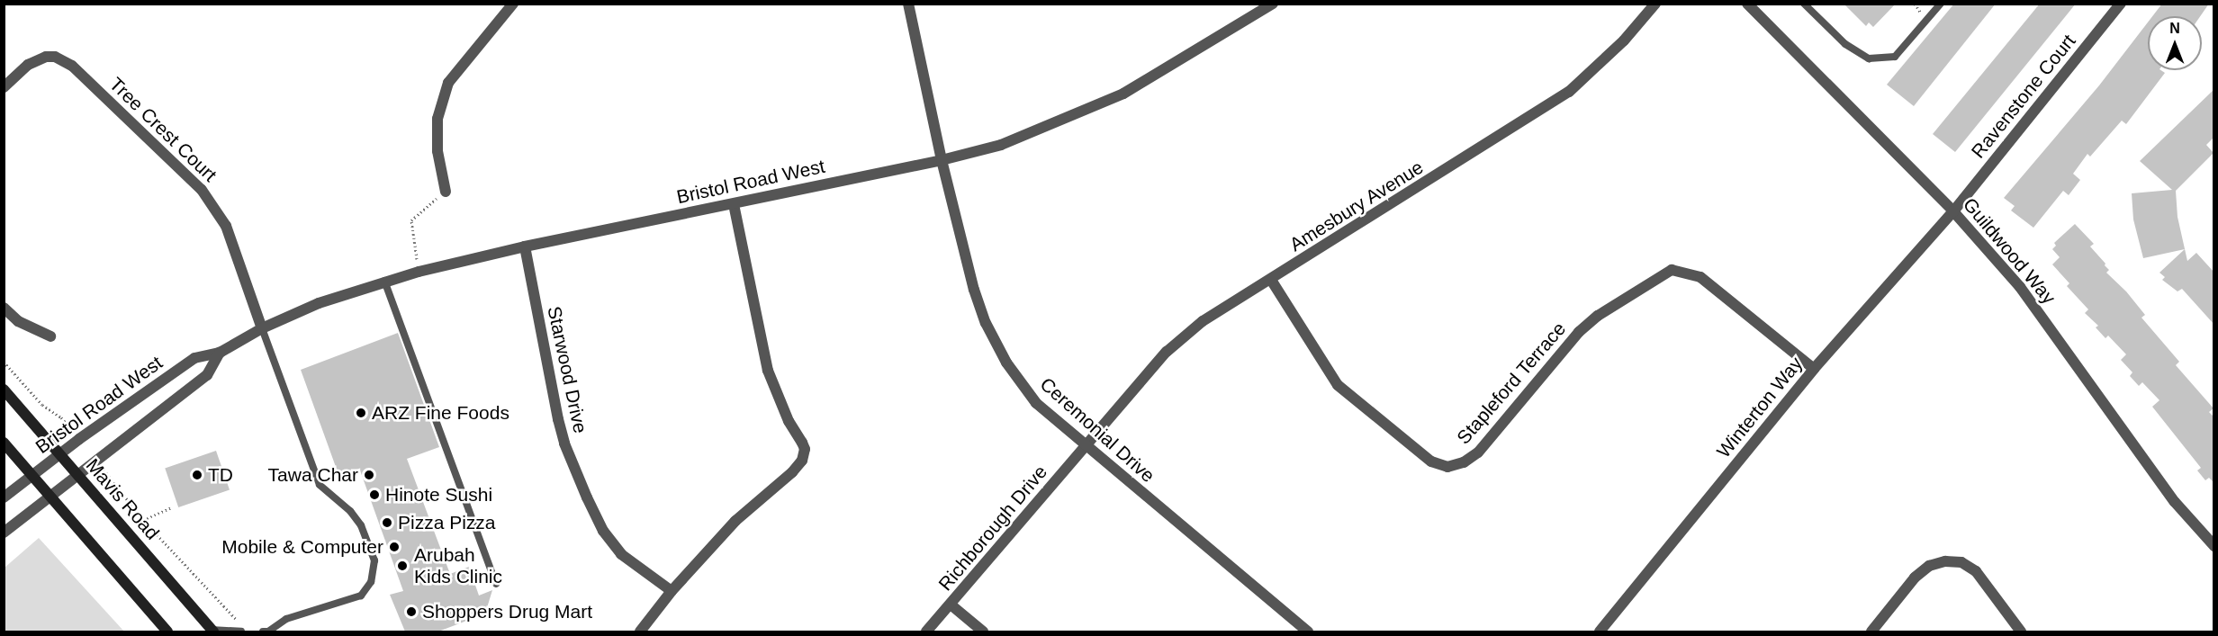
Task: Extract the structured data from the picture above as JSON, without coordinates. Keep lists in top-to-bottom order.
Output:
{
  "streets": {
    "main road": ["Mavis Road"],
    "street": [
      "Ravenstone Court",
      "Tree Crest Court",
      "Bristol Road West",
      "Amesbury Avenue",
      "Guildwood Way",
      "Starwood Drive",
      "Stapleford Terrace",
      "Winterton Way",
      "Ceremonial Drive",
      "Richborough Drive"
    ]
  },
  "crossings": [
    ["Ravenstone Court", "Guildwood Way"],
    ["Ravenstone Court", "Winterton Way"],
    ["Tree Crest Court", "Bristol Road West"],
    ["Bristol Road West", "Starwood Drive"],
    ["Bristol Road West", "Ceremonial Drive"],
    ["Bristol Road West", "Mavis Road"],
    ["Amesbury Avenue", "Stapleford Terrace"],
    ["Amesbury Avenue", "Ceremonial Drive"],
    ["Amesbury Avenue", "Richborough Drive"],
    ["Guildwood Way", "Winterton Way"],
    ["Stapleford Terrace", "Winterton Way"],
    ["Ceremonial Drive", "Richborough Drive"]
  ],
  "places": [
    "ARZ Fine Foods",
    "TD",
    "Tawa Char",
    "Hinote Sushi",
    "Pizza Pizza",
    "Mobile & Computer",
    "Arubah Kids Clinic",
    "Shoppers Drug Mart"
  ],
  "north": "top"
}
